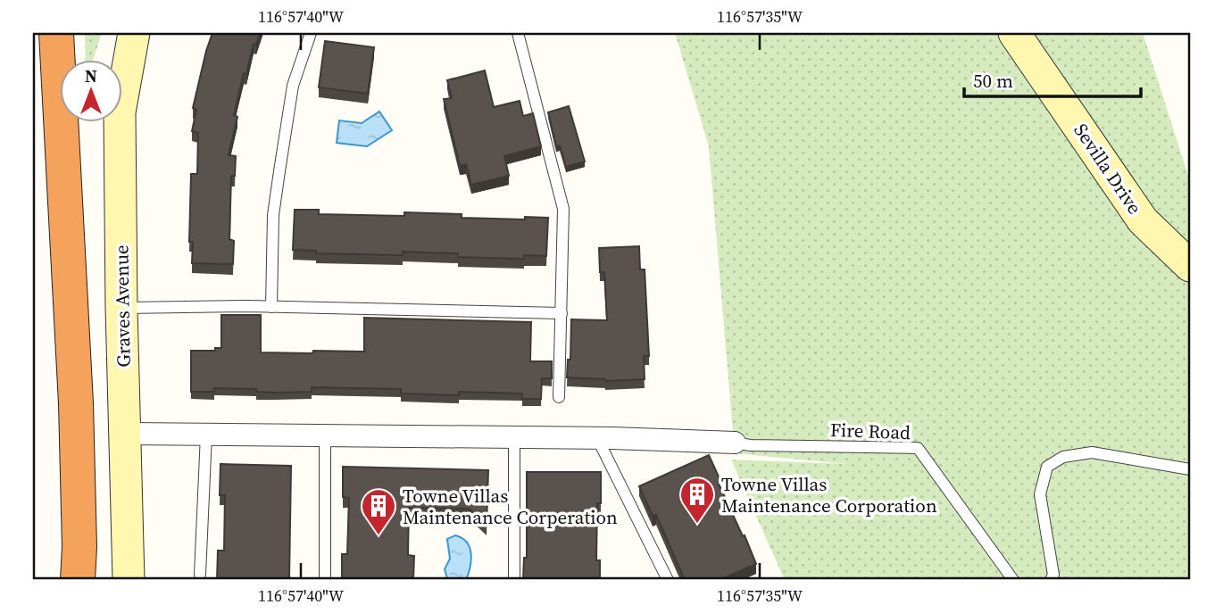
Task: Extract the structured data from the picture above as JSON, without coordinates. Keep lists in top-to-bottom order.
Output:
{
  "streets": {
    "street": ["Sevilla Drive", "Graves Avenue"],
    "lane": ["Fire Road"]
  },
  "places": {
    "building": ["Towne Villas Maintenance Corporation", "Towne Villas Maintenance Corperation"]
  },
  "scale_bar": "50 m",
  "north": "top",
  "coordinates": ["116°57'40\"W", "116°57'35\"W"]
}
